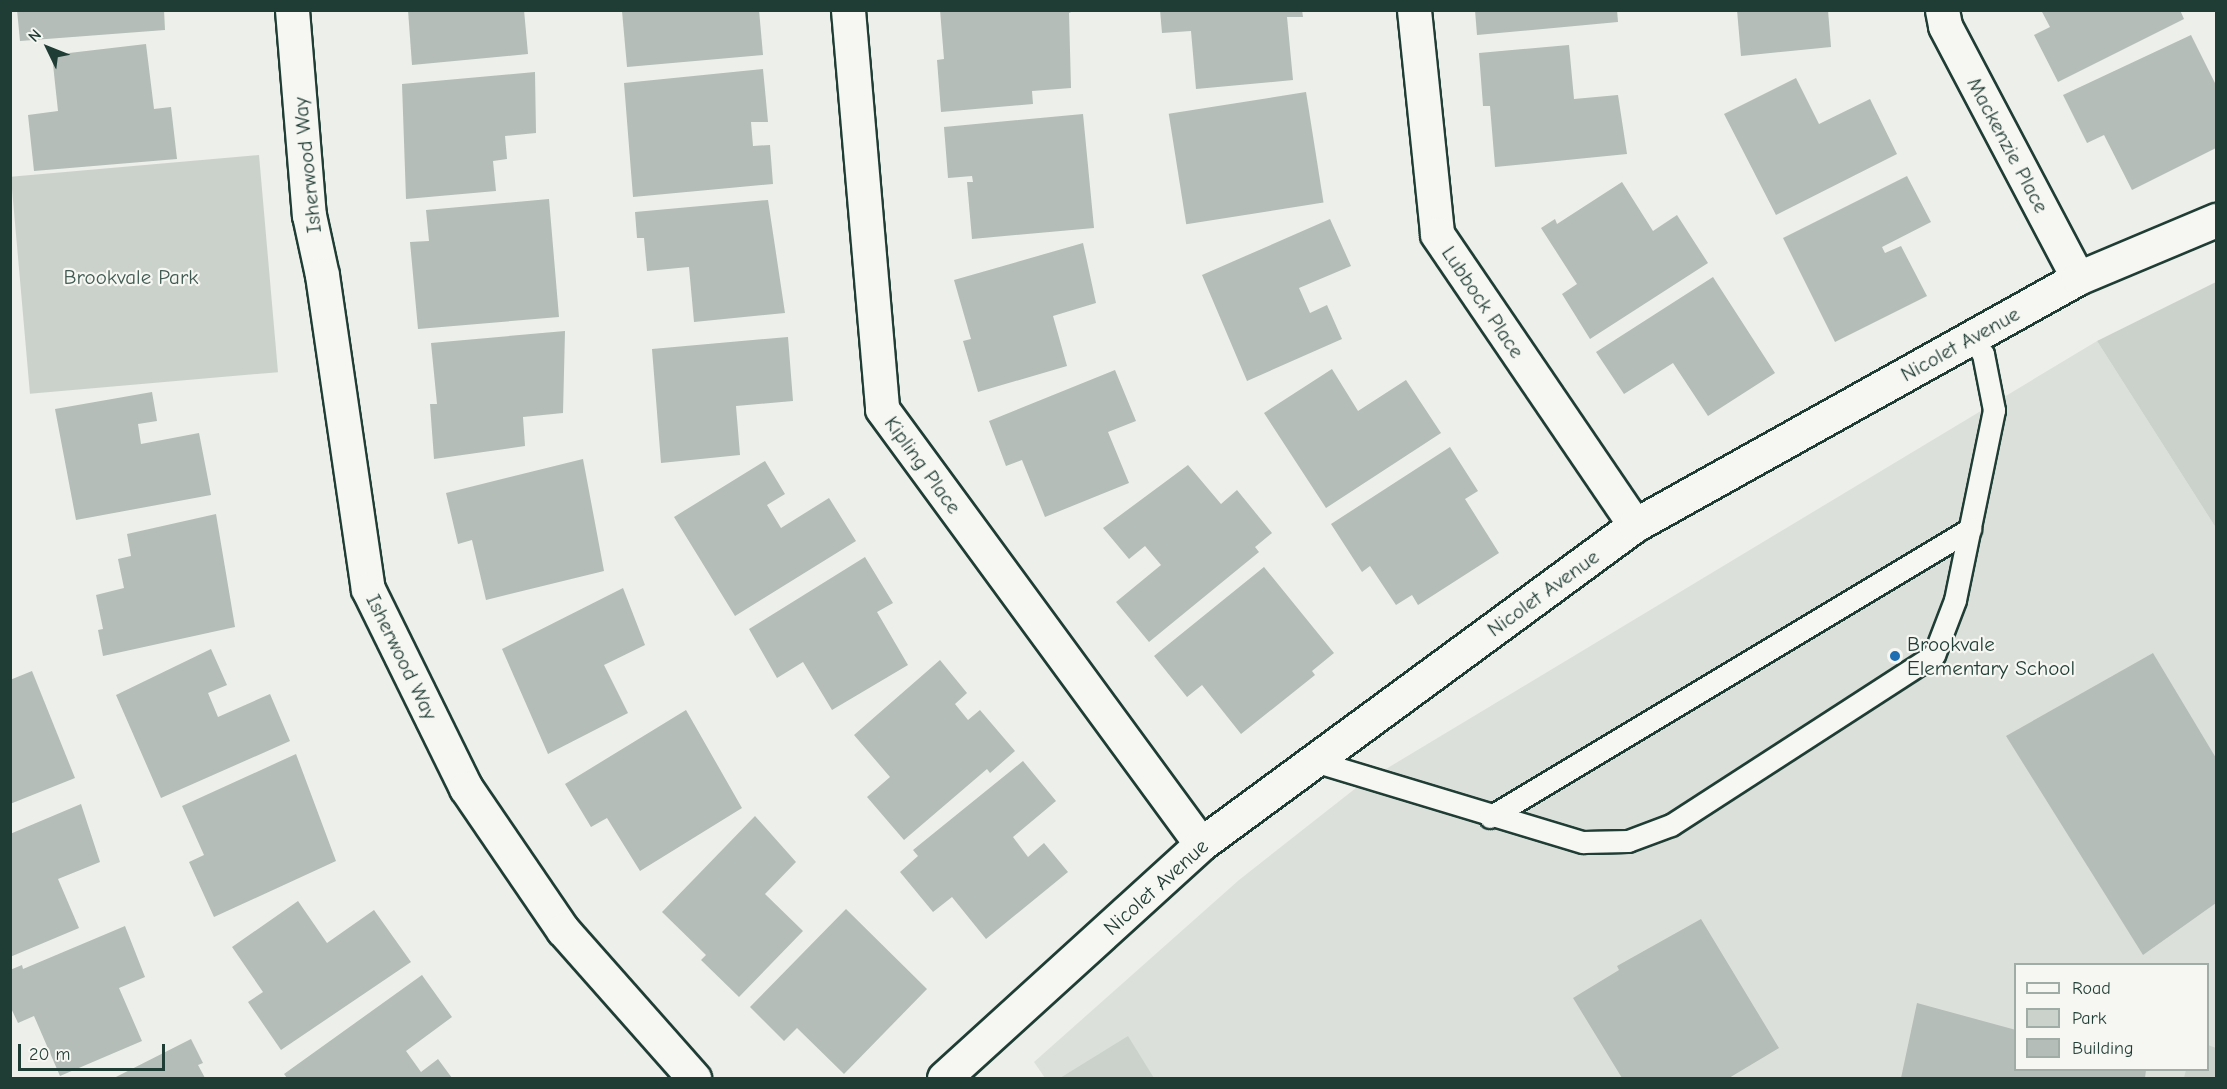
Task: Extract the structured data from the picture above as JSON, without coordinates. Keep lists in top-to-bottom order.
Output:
{
  "streets": {
    "street": [
      "Mackenzie Place",
      "Isherwood Way",
      "Lubbock Place",
      "Nicolet Avenue",
      "Kipling Place"
    ]
  },
  "crossings": [
    ["Mackenzie Place", "Nicolet Avenue"],
    ["Lubbock Place", "Nicolet Avenue"],
    ["Nicolet Avenue", "Kipling Place"]
  ],
  "parks": ["Brookvale Park"],
  "places": ["Brookvale Elementary School"],
  "legend": ["Road", "Park", "Building"],
  "scale_bar": "20 m",
  "north": "top left"
}
